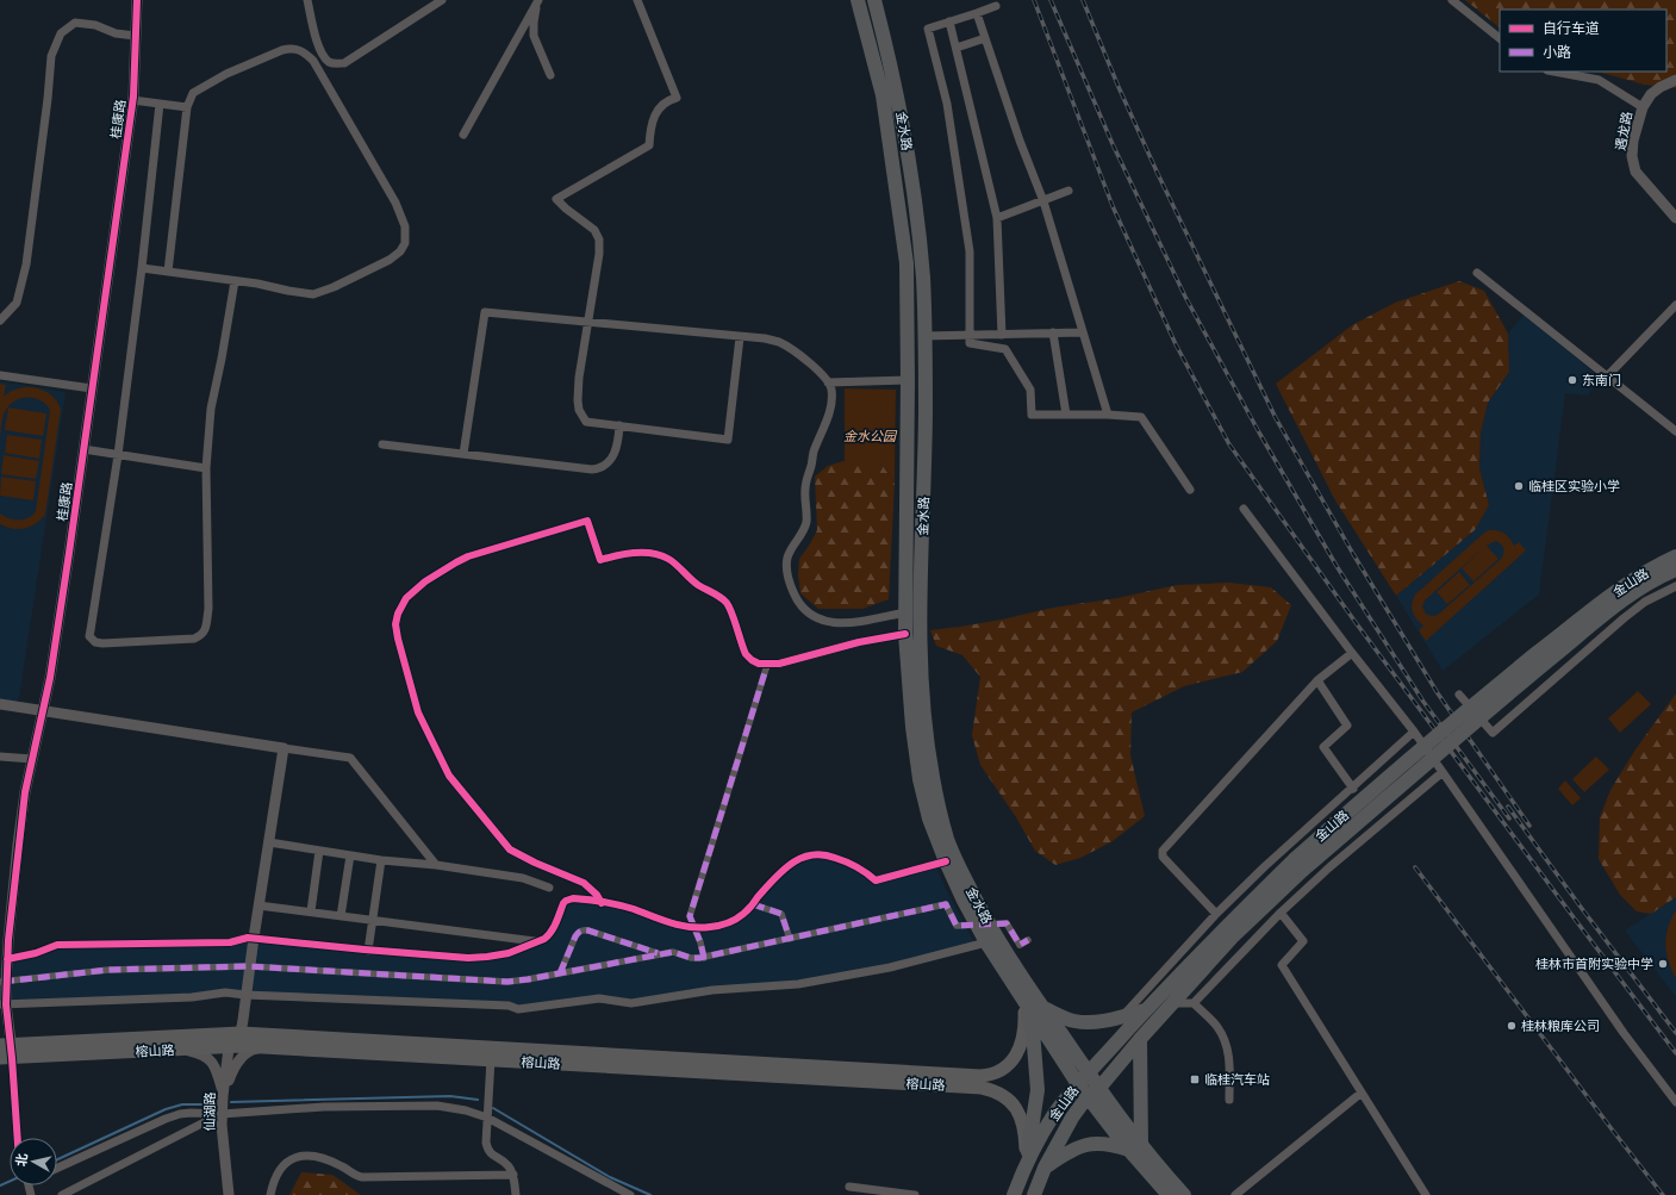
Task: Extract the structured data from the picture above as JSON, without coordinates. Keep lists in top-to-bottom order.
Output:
{
  "streets": {
    "main road": ["金水路", "金山路", "榕山路"],
    "street": ["桂康路", "遇龙路", "仙湖路"]
  },
  "crossings": [
    ["桂康路", "榕山路"],
    ["金水路", "金山路"],
    ["金水路", "榕山路"],
    ["金山路", "榕山路"],
    ["榕山路", "仙湖路"]
  ],
  "parks": ["金水公园"],
  "places": {
    "other": [
      "东南门",
      "临桂区实验小学",
      "桂林市首附实验中学",
      "桂林粮库公司"
    ],
    "transit": ["临桂汽车站"]
  },
  "legend": ["自行车道", "小路"],
  "north": "left"
}
